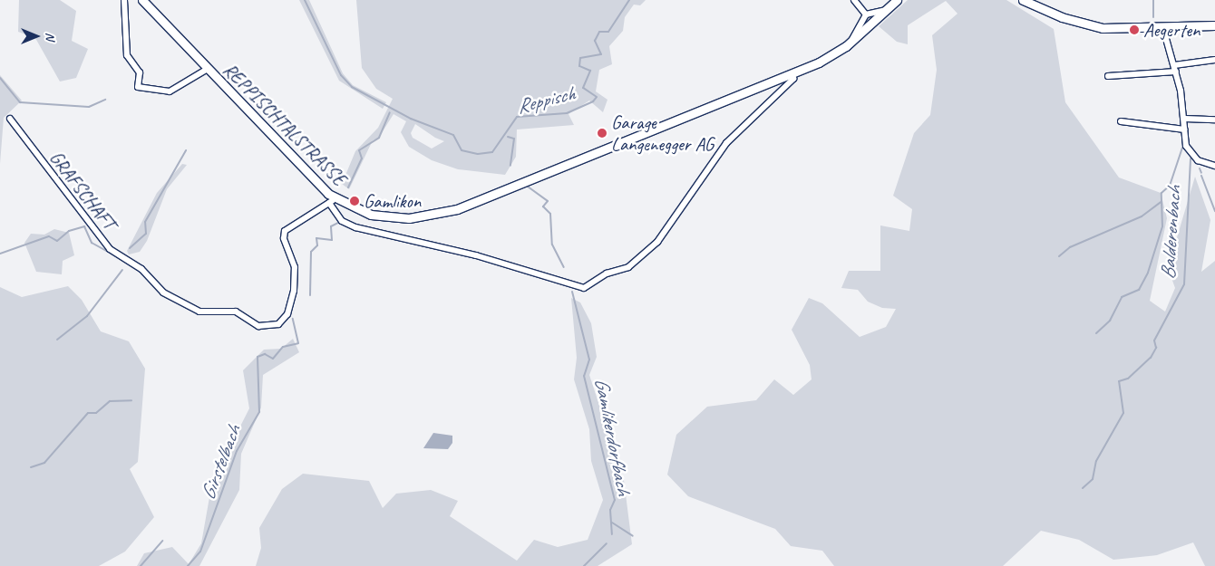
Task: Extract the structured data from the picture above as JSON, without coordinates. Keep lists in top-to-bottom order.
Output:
{
  "streets": {
    "main road": ["REPPISCHTALSTRASSE"],
    "street": ["GRAFSCHAFT"]
  },
  "crossings": [
    ["REPPISCHTALSTRASSE", "GRAFSCHAFT"]
  ],
  "water": [
    "Reppisch",
    "Balderenbach",
    "Gamlikerdorfbach",
    "Girstelbach"
  ],
  "places": ["Aegerten", "Garage Langenegger AG", "Gamlikon"],
  "north": "right"
}
